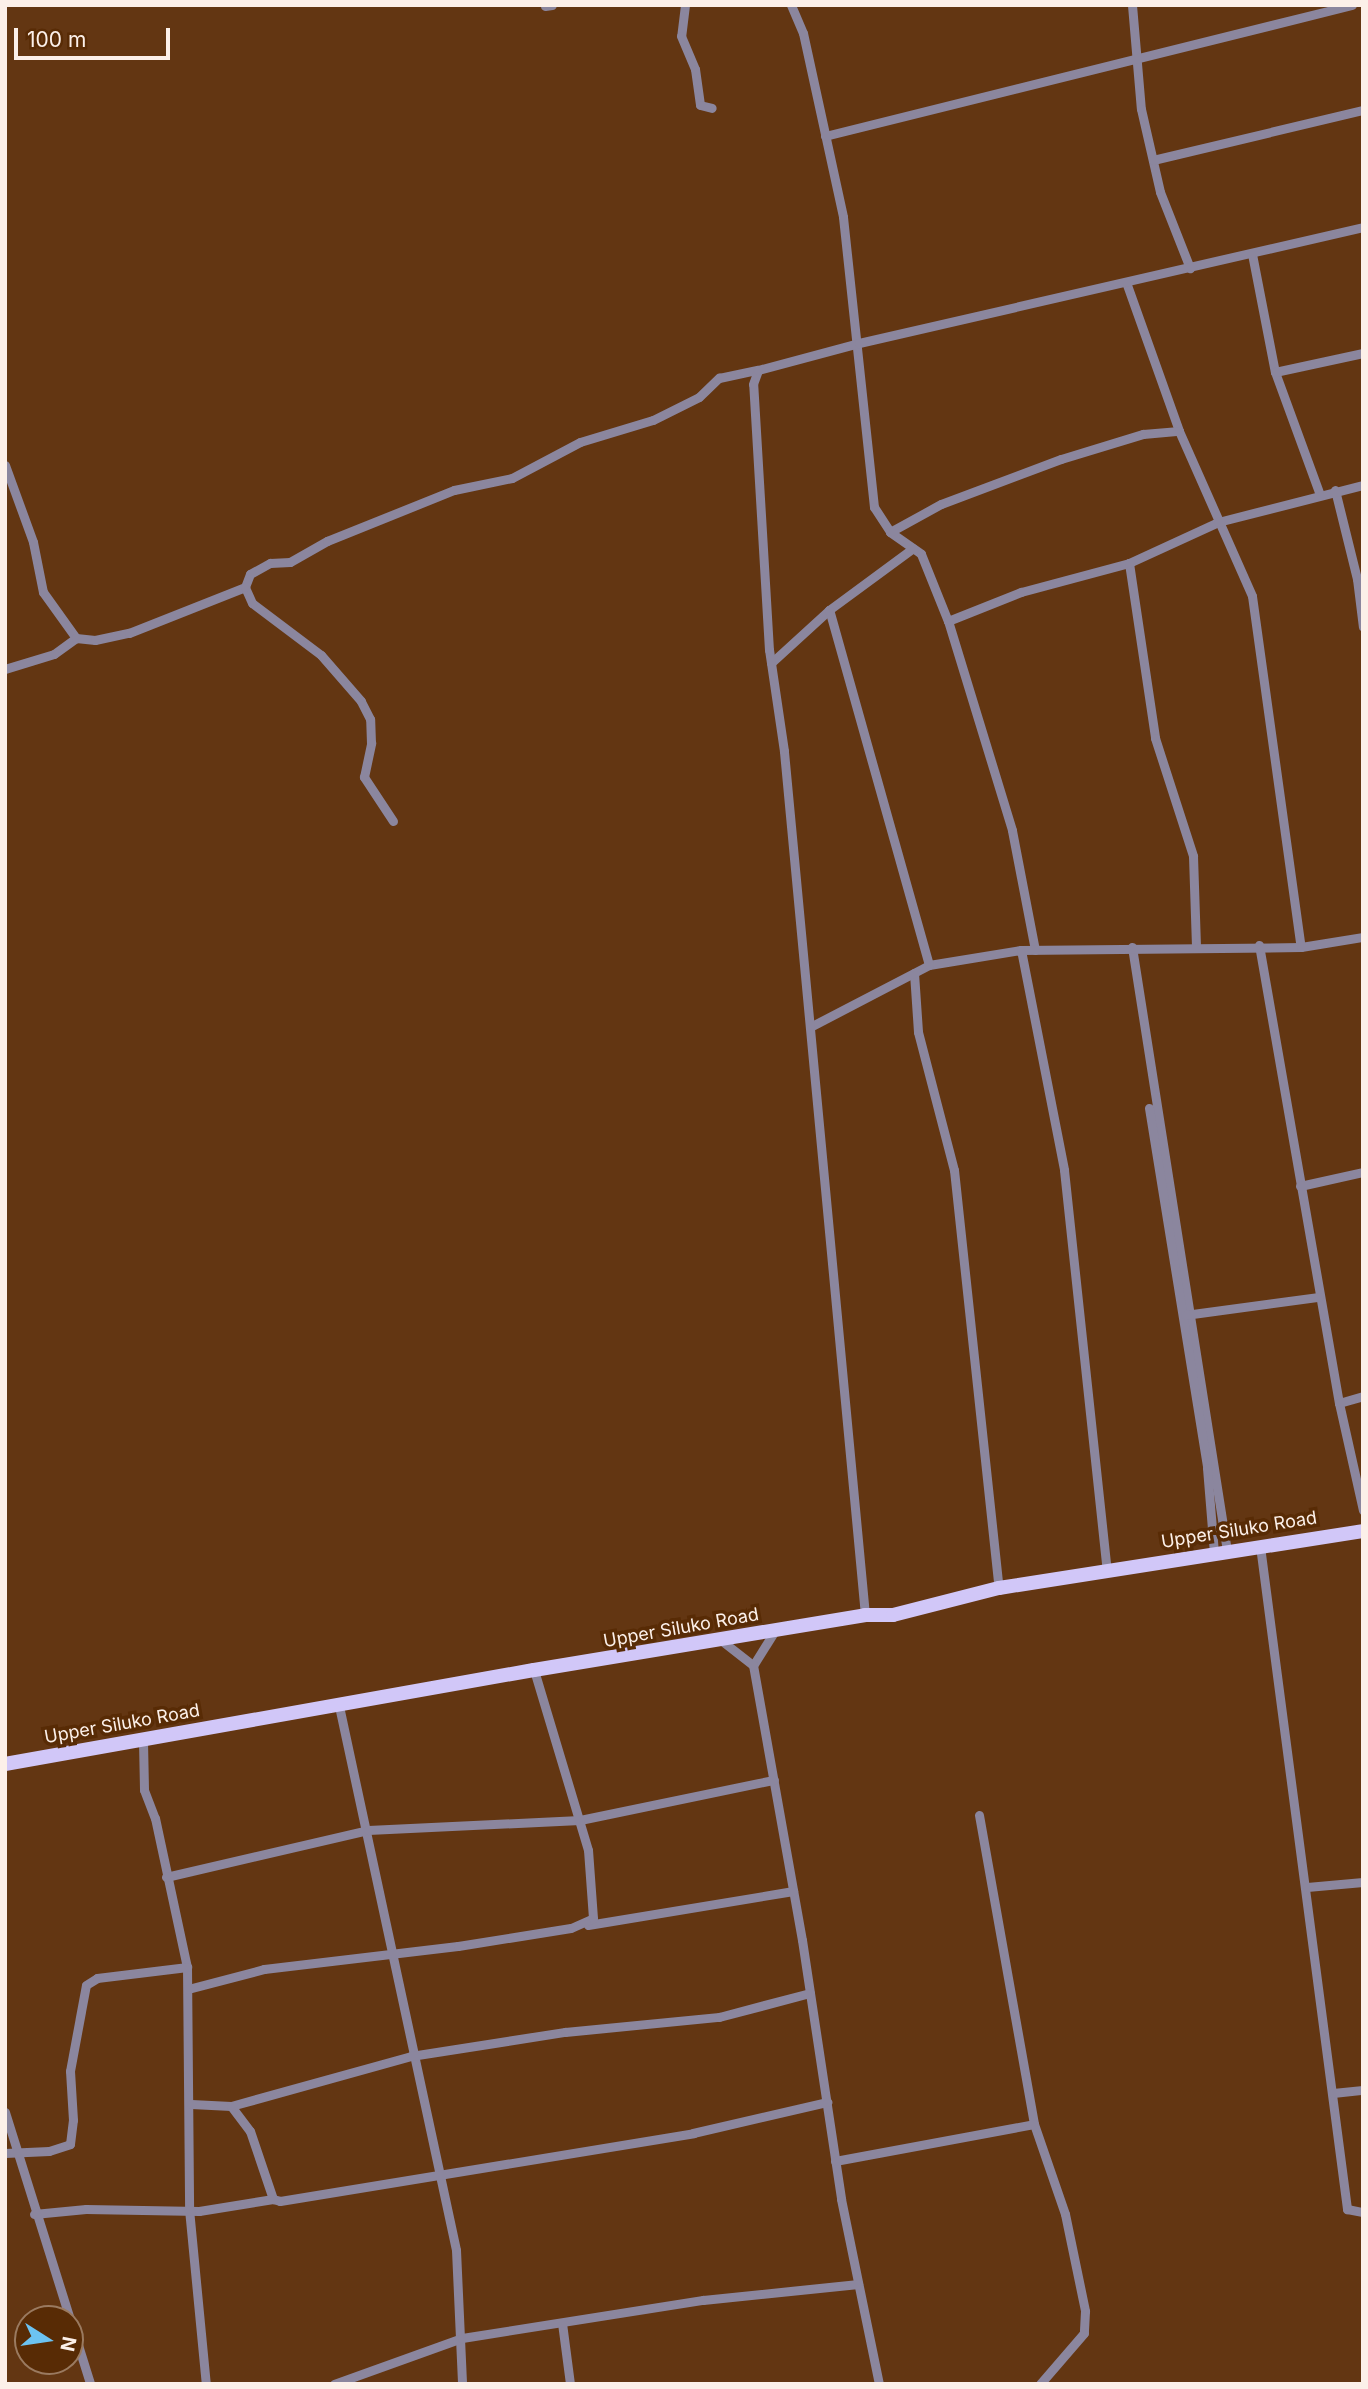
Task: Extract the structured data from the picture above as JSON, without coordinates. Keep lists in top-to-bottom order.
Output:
{
  "streets": {
    "main road": ["Upper Siluko Road"]
  },
  "scale_bar": "100 m",
  "north": "right"
}
